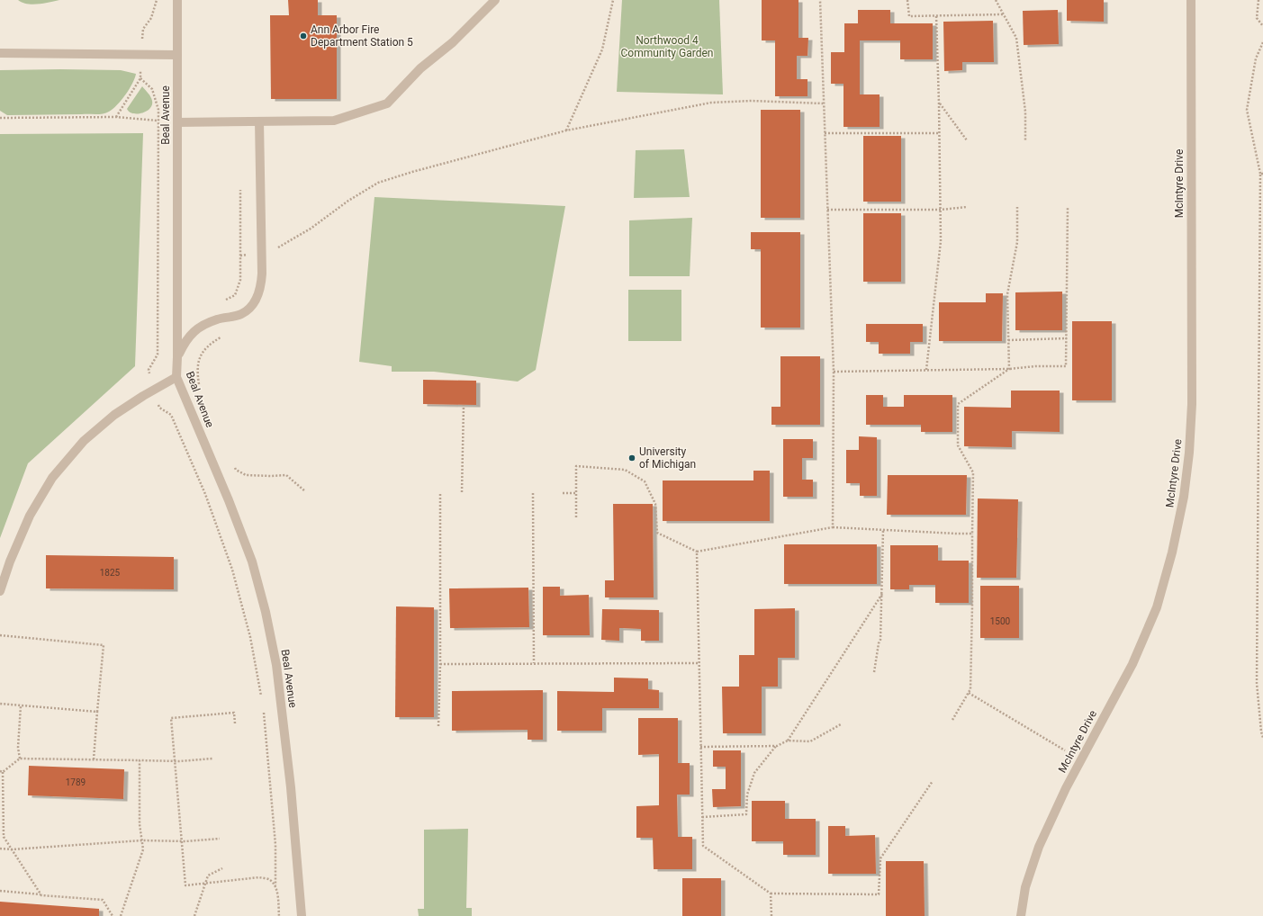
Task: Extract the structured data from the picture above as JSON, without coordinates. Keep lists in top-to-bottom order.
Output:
{
  "streets": {
    "street": ["Beal Avenue", "McIntyre Drive"]
  },
  "parks": ["Northwood 4 Community Garden"],
  "places": ["Ann Arbor Fire Department Station 5", "University of Michigan"],
  "house_numbers": ["1825", "1500", "1789"]
}
